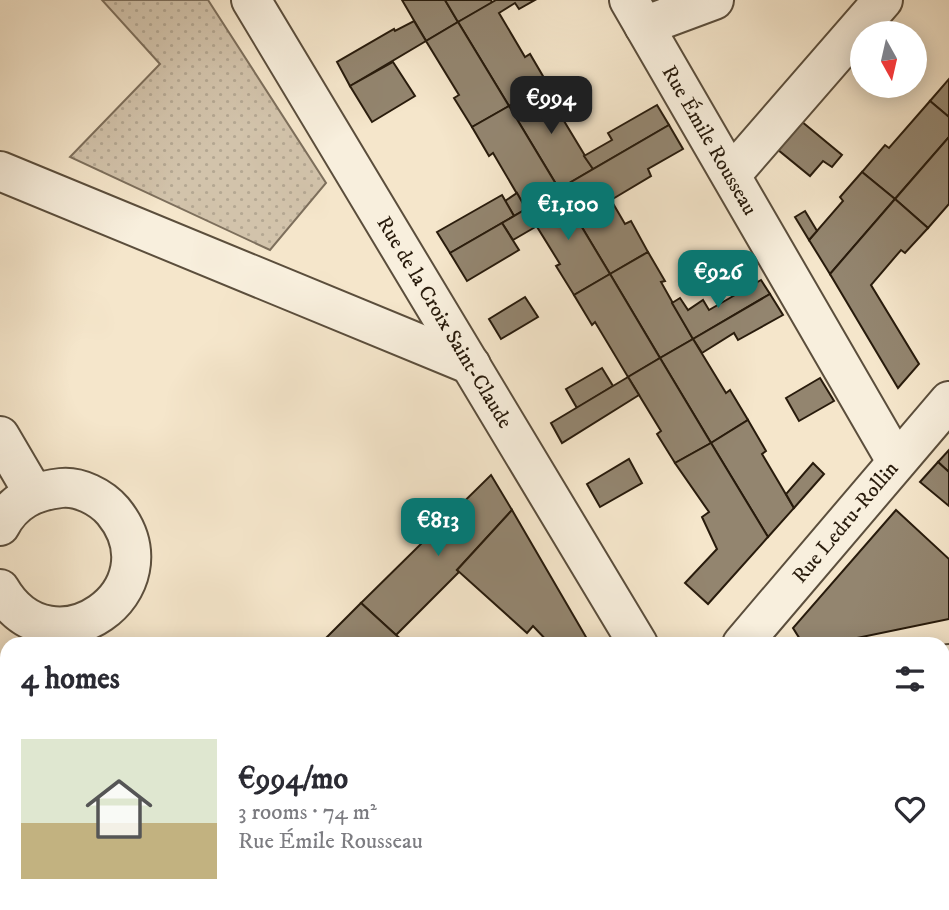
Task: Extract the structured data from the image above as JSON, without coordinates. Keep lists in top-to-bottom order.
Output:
{
  "streets": {
    "street": ["Rue Émile Rousseau", "Rue de la Croix Saint-Claude", "Rue Ledru-Rollin"]
  },
  "crossings": [
    ["Rue Émile Rousseau", "Rue Ledru-Rollin"]
  ],
  "north": "bottom",
  "page": {
    "price": [
      "€994",
      "€1,100",
      "€926",
      "€813"
    ],
    "heading": "4 homes",
    "list": [
      {
        "name": "€994/mo",
        "note": "3 rooms · 74 m² · Rue Émile Rousseau"
      }
    ]
  }
}
